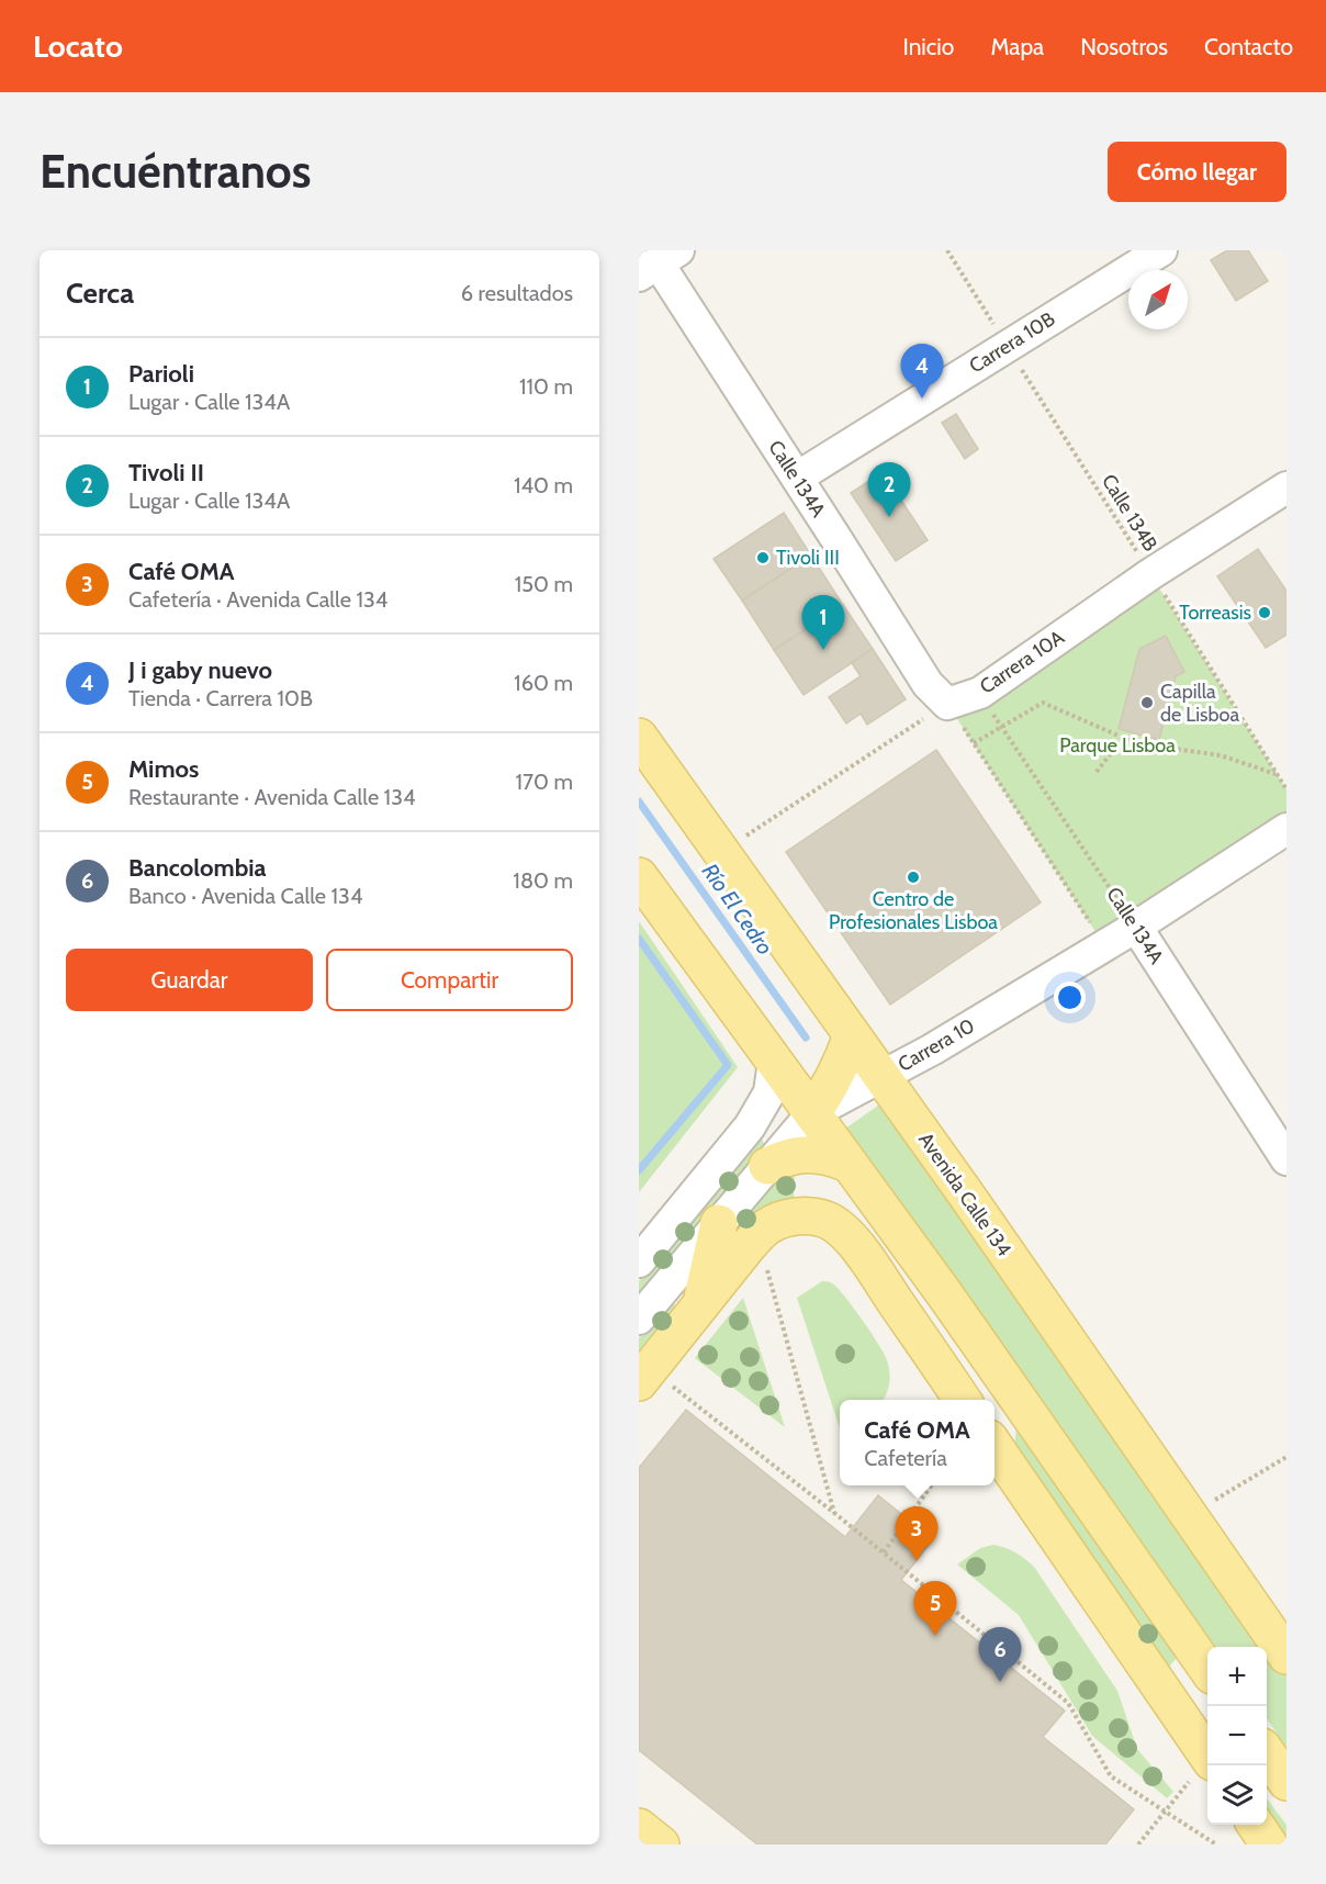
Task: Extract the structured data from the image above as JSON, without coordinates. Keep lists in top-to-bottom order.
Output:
{
  "streets": {
    "main road": ["Avenida Calle 134"],
    "street": [
      "Carrera 10B",
      "Calle 134A",
      "Carrera 10A",
      "Carrera 10"
    ],
    "path": ["Calle 134B"]
  },
  "crossings": [
    ["Carrera 10B", "Calle 134A"],
    ["Carrera 10B", "Calle 134B"],
    ["Calle 134A", "Carrera 10A"],
    ["Calle 134A", "Carrera 10"],
    ["Calle 134B", "Carrera 10A"],
    ["Carrera 10", "Avenida Calle 134"]
  ],
  "water": ["Río El Cedro"],
  "parks": ["Parque Lisboa"],
  "places": [
    "Tivoli III",
    "Torreasis",
    "Capilla de Lisboa",
    "Centro de Profesionales Lisboa"
  ],
  "north": "top right",
  "page": {
    "header": "Locato",
    "nav": [
      "Inicio",
      "Mapa",
      "Nosotros",
      "Contacto"
    ],
    "buttons": [
      "Cómo llegar",
      ["Guardar", "Compartir"]
    ],
    "title": "Encuéntranos",
    "heading": ["Cerca", "6 resultados"],
    "list": [
      {
        "mark": "1",
        "name": "Parioli",
        "note": "Lugar · Calle 134A",
        "value": "110 m"
      },
      {
        "mark": "2",
        "name": "Tivoli II",
        "note": "Lugar · Calle 134A",
        "value": "140 m"
      },
      {
        "mark": "3",
        "name": "Café OMA",
        "note": "Cafetería · Avenida Calle 134",
        "value": "150 m"
      },
      {
        "mark": "4",
        "name": "J i gaby nuevo",
        "note": "Tienda · Carrera 10B",
        "value": "160 m"
      },
      {
        "mark": "5",
        "name": "Mimos",
        "note": "Restaurante · Avenida Calle 134",
        "value": "170 m"
      },
      {
        "mark": "6",
        "name": "Bancolombia",
        "note": "Banco · Avenida Calle 134",
        "value": "180 m"
      }
    ],
    "pins": [
      "4",
      "2",
      "1",
      "3",
      "5",
      "6"
    ],
    "popup": ["Café OMA", "Cafetería"],
    "map_buttons": ["+", "−"]
  }
}
